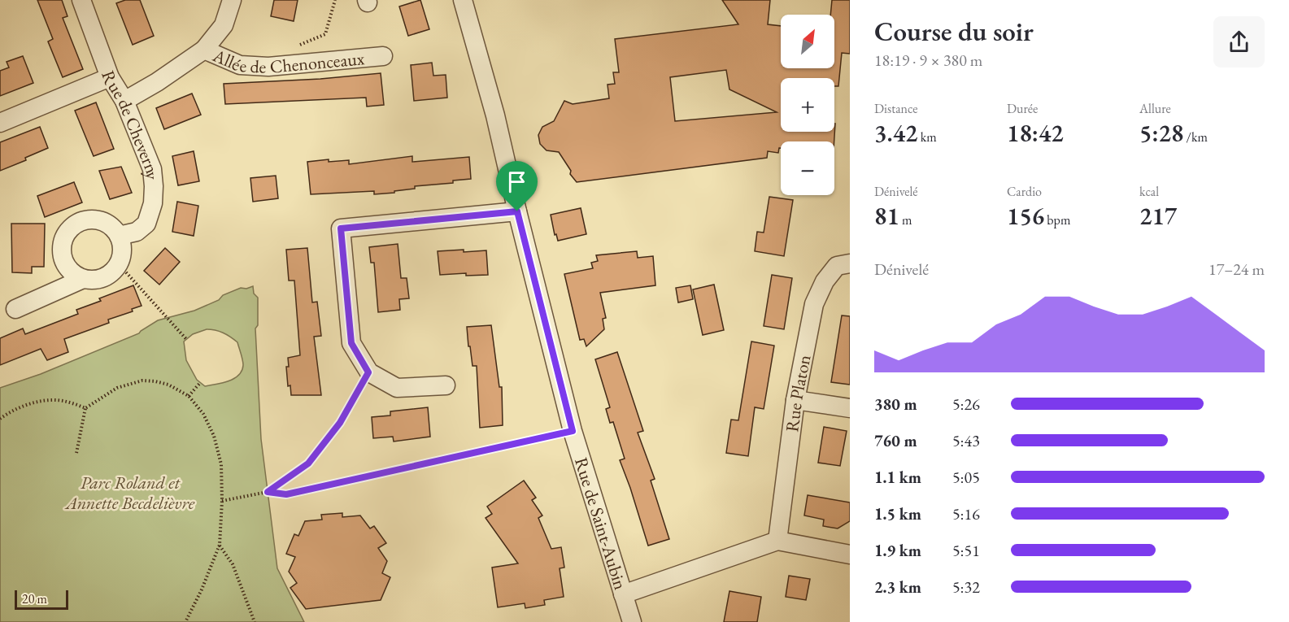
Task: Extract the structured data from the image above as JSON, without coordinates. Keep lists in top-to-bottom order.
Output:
{
  "streets": {
    "street": [
      "Allée de Chenonceaux",
      "Rue de Cheverny",
      "Rue Platon",
      "Rue de Saint-Aubin"
    ]
  },
  "crossings": [
    ["Allée de Chenonceaux", "Rue de Cheverny"]
  ],
  "parks": ["Parc Roland et Annette Becdelièvre"],
  "scale_bar": "20 m",
  "north": "top right",
  "page": {
    "heading": ["Course du soir", "18:19 · 9 × 380 m"],
    "map_buttons": ["+", "−"],
    "stats": [
      ["Distance", "3.42 km"],
      ["Durée", "18:42"],
      ["Allure", "5:28 /km"],
      ["Dénivelé", "81 m"],
      ["Cardio", "156 bpm"],
      ["kcal", "217"]
    ],
    "chart": ["Dénivelé", "17–24 m"],
    "list": [
      {
        "name": "380 m",
        "note": "5:26"
      },
      {
        "name": "760 m",
        "note": "5:43"
      },
      {
        "name": "1.1 km",
        "note": "5:05"
      },
      {
        "name": "1.5 km",
        "note": "5:16"
      },
      {
        "name": "1.9 km",
        "note": "5:51"
      },
      {
        "name": "2.3 km",
        "note": "5:32"
      }
    ],
    "scale": "20 m"
  }
}
